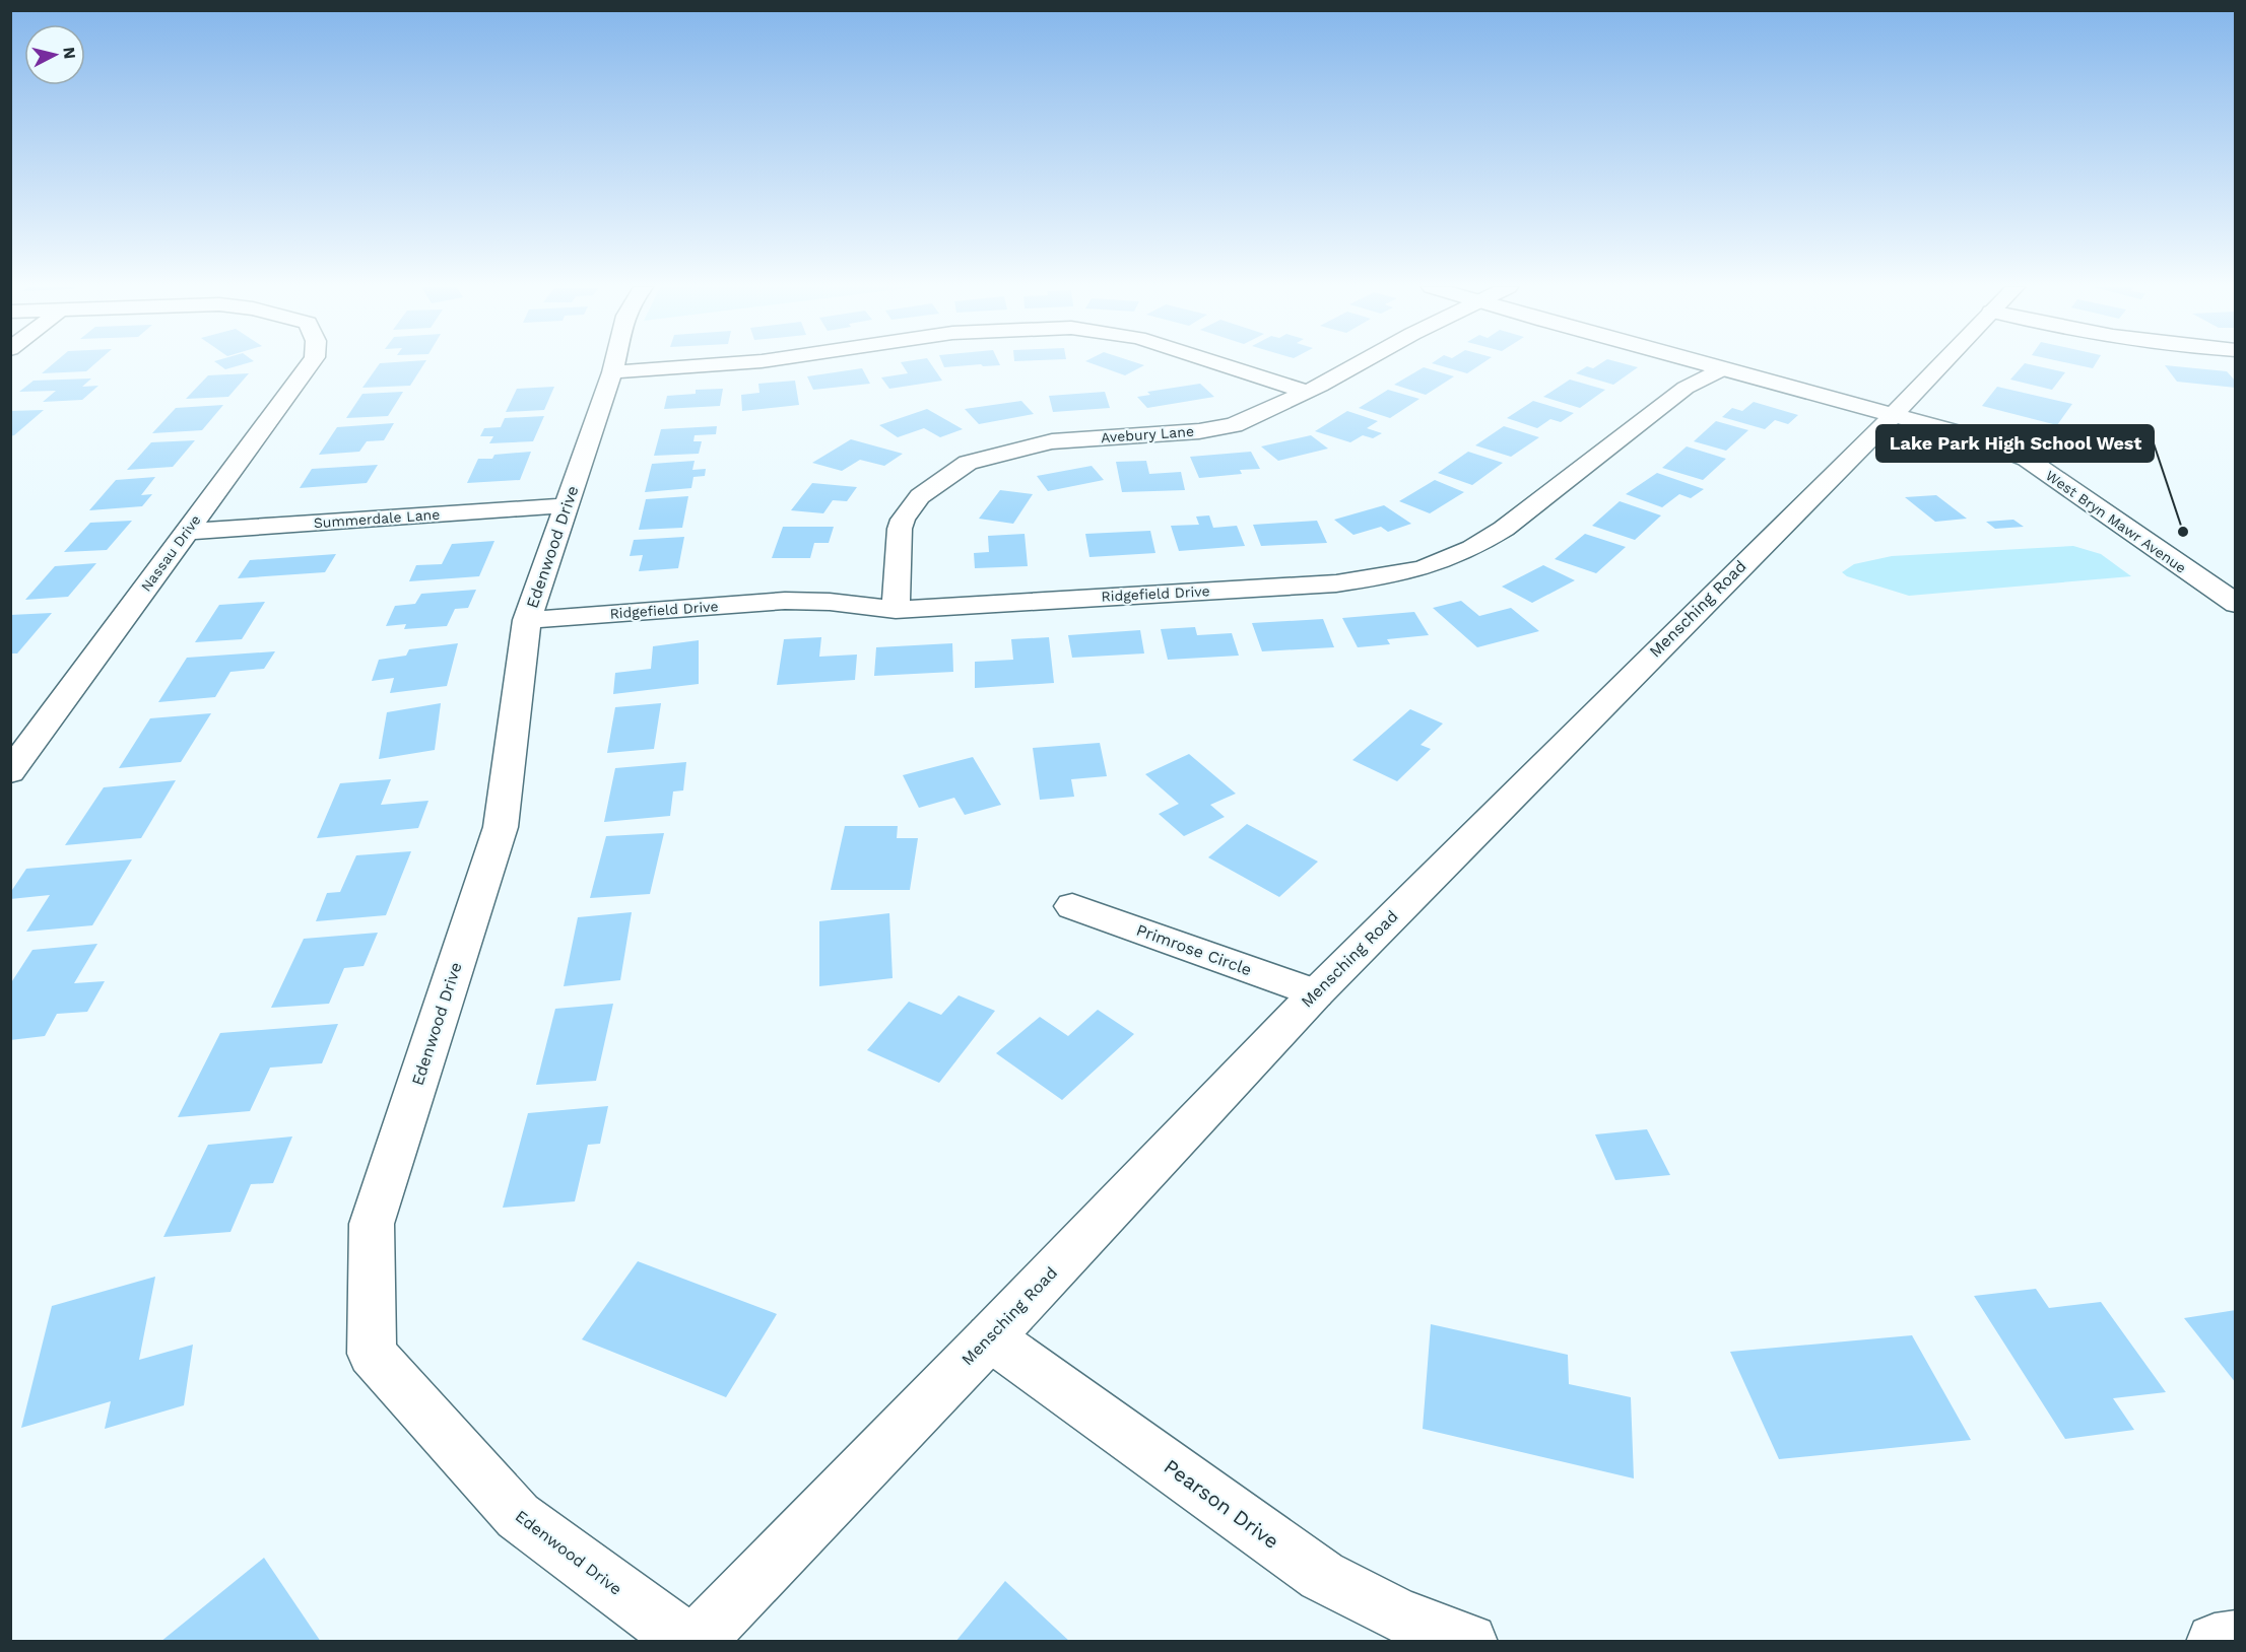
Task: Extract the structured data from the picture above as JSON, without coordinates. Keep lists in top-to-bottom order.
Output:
{
  "streets": {
    "street": [
      "Avebury Lane",
      "Summerdale Lane",
      "West Bryn Mawr Avenue",
      "Edenwood Drive",
      "Nassau Drive",
      "Ridgefield Drive",
      "Mensching Road",
      "Primrose Circle",
      "Pearson Drive"
    ]
  },
  "crossings": [
    ["Avebury Lane", "Ridgefield Drive"],
    ["Summerdale Lane", "Edenwood Drive"],
    ["Summerdale Lane", "Nassau Drive"],
    ["West Bryn Mawr Avenue", "Ridgefield Drive"],
    ["West Bryn Mawr Avenue", "Mensching Road"],
    ["Edenwood Drive", "Ridgefield Drive"],
    ["Mensching Road", "Primrose Circle"],
    ["Mensching Road", "Pearson Drive"]
  ],
  "places": ["Lake Park High School West"],
  "north": "right"
}
